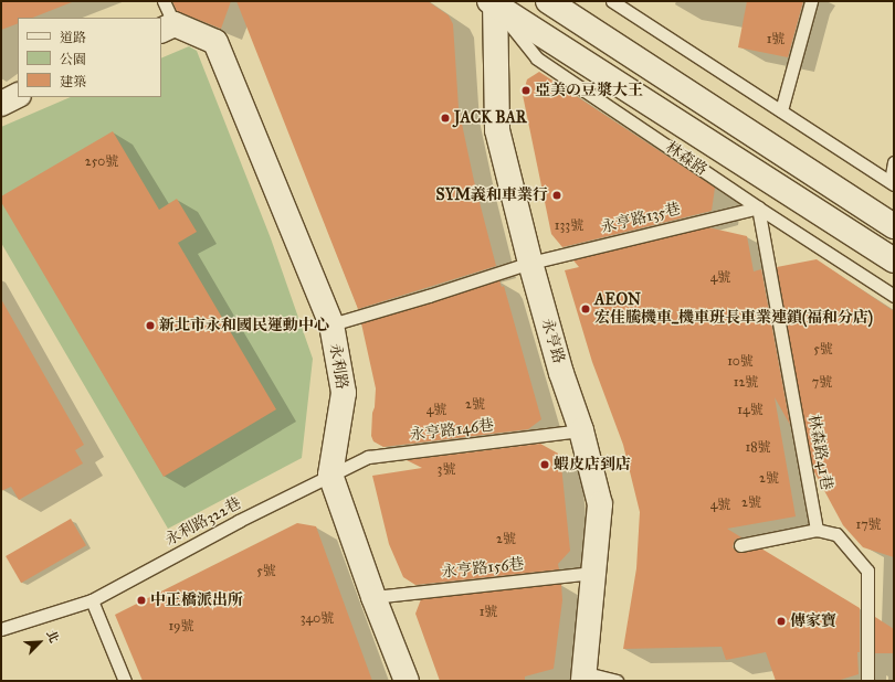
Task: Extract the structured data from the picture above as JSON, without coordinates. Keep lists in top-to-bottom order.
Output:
{
  "streets": {
    "street": ["林森路", "永亨路", "永利路"],
    "lane": [
      "永亨路135巷",
      "永亨路146巷",
      "林森路41巷",
      "永利路322巷",
      "永亨路156巷"
    ]
  },
  "crossings": [
    ["林森路", "永亨路135巷"],
    ["林森路", "永亨路"],
    ["林森路", "林森路41巷"],
    ["永亨路135巷", "永亨路"],
    ["永亨路135巷", "永利路"],
    ["永亨路135巷", "林森路41巷"],
    ["永亨路", "永亨路146巷"],
    ["永亨路", "永亨路156巷"],
    ["永利路", "永亨路146巷"],
    ["永利路", "永利路322巷"],
    ["永利路", "永亨路156巷"],
    ["永亨路146巷", "永利路322巷"]
  ],
  "places": [
    "亞美の豆漿大王",
    "JACK BAR",
    "SYM義和車業行",
    "AEON 宏佳騰機車_機車班長車業連鎖(福和分店)",
    "新北市永和國民運動中心",
    "蝦皮店到店",
    "中正橋派出所",
    "傳家寶"
  ],
  "house_numbers": [
    "1號",
    "250號",
    "133號",
    "4號",
    "5號",
    "10號",
    "12號",
    "7號",
    "2號",
    "4號",
    "14號",
    "18號",
    "3號",
    "2號",
    "2號",
    "4號",
    "17號",
    "2號",
    "5號",
    "1號",
    "340號",
    "19號"
  ],
  "legend": ["道路", "公園", "建築"],
  "north": "top right"
}
